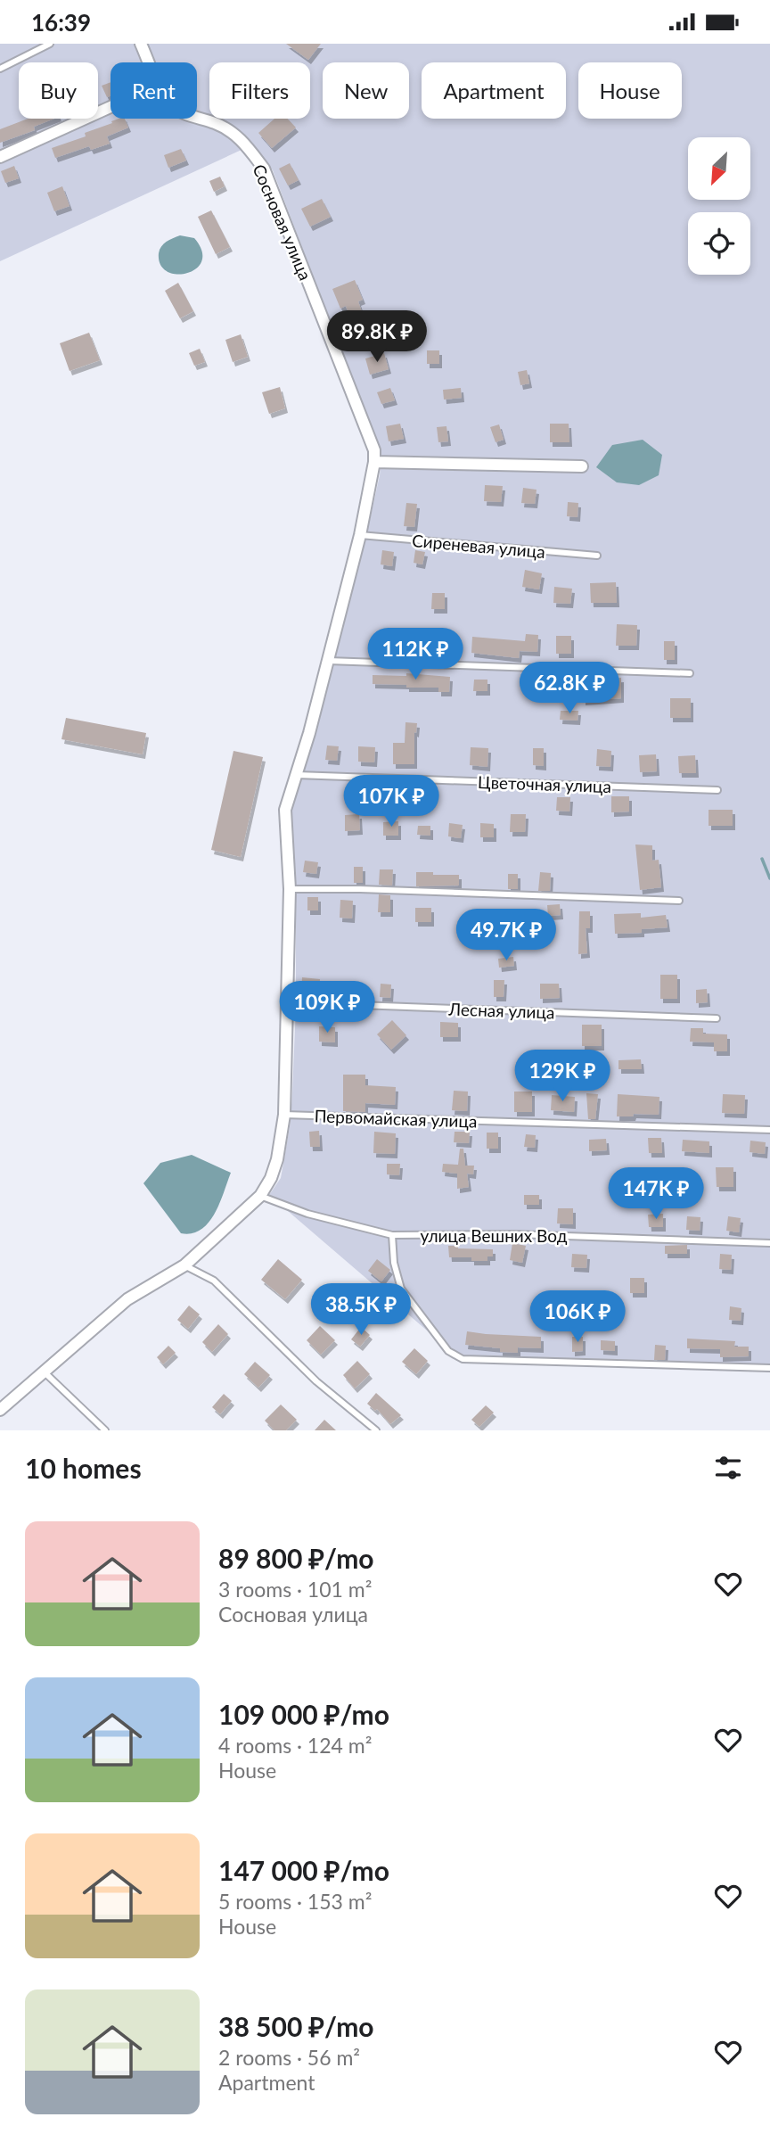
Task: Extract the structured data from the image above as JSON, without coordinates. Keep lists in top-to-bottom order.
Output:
{
  "streets": {
    "street": ["Сосновая улица"],
    "lane": [
      "Сиреневая улица",
      "Цветочная улица",
      "Лесная улица",
      "Первомайская улица",
      "улица Вешних Вод"
    ]
  },
  "north": "bottom left",
  "page": {
    "status": "16:39",
    "chip": [
      "Buy",
      "Rent",
      "Filters",
      "New",
      "Apartment",
      "House"
    ],
    "price": [
      "89.8K ₽",
      "112K ₽",
      "62.8K ₽",
      "107K ₽",
      "49.7K ₽",
      "109K ₽",
      "129K ₽",
      "147K ₽",
      "38.5K ₽",
      "106K ₽"
    ],
    "heading": "10 homes",
    "list": [
      {
        "name": "89 800 ₽/mo",
        "note": "3 rooms · 101 m² · Сосновая улица"
      },
      {
        "name": "109 000 ₽/mo",
        "note": "4 rooms · 124 m² · House"
      },
      {
        "name": "147 000 ₽/mo",
        "note": "5 rooms · 153 m² · House"
      },
      {
        "name": "38 500 ₽/mo",
        "note": "2 rooms · 56 m² · Apartment"
      }
    ]
  }
}
